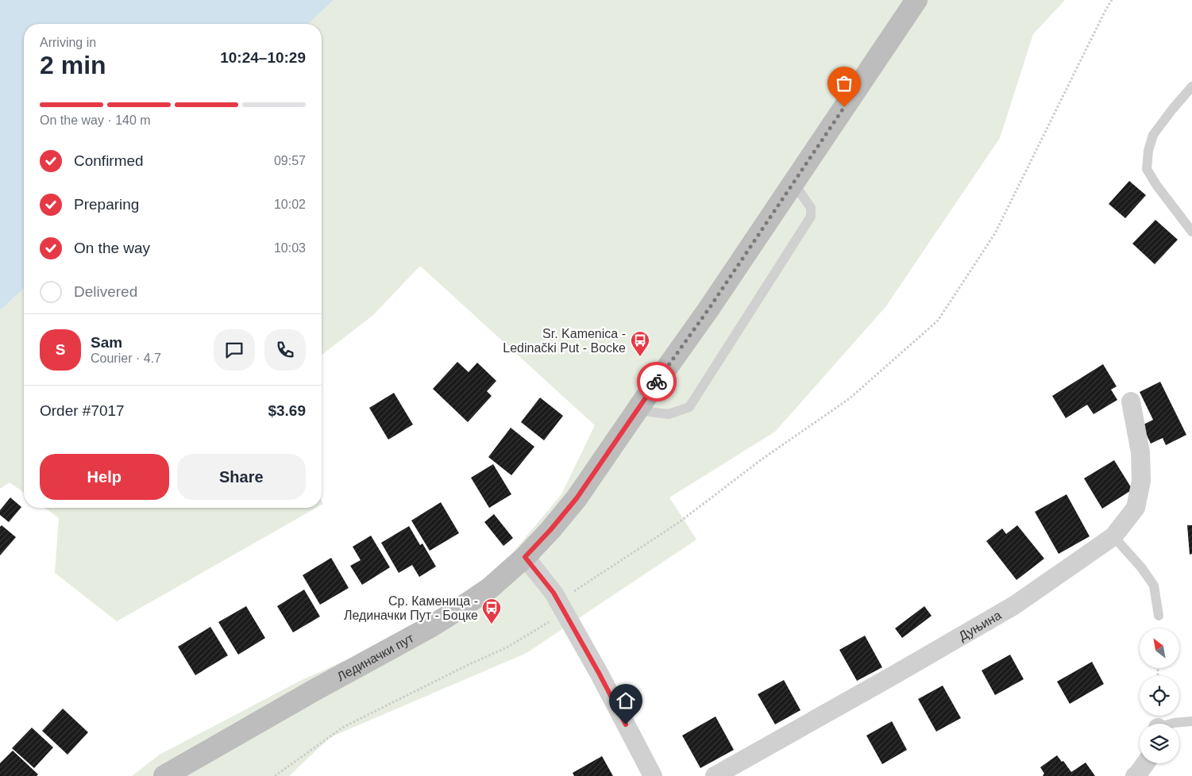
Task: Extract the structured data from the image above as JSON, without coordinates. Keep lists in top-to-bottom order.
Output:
{
  "streets": {
    "main road": ["Лединачки пут"],
    "street": ["Дуњина"]
  },
  "places": {
    "bus stop": ["Sr. Kamenica - Ledinački Put - Bocke", "Ср. Каменица - Лединачки Пут - Боцке"]
  },
  "north": "top left",
  "page": {
    "heading": ["2 min", "Arriving in", "10:24–10:29"],
    "panel": [
      "Sam",
      "Courier · 4.7",
      "Order #7017",
      "$3.69"
    ],
    "bar": "On the way · 140 m",
    "list": [
      ["Confirmed", "09:57"],
      ["Preparing", "10:02"],
      ["On the way", "10:03"],
      "Delivered"
    ],
    "round": "S",
    "buttons": ["Help", "Share"]
  }
}
